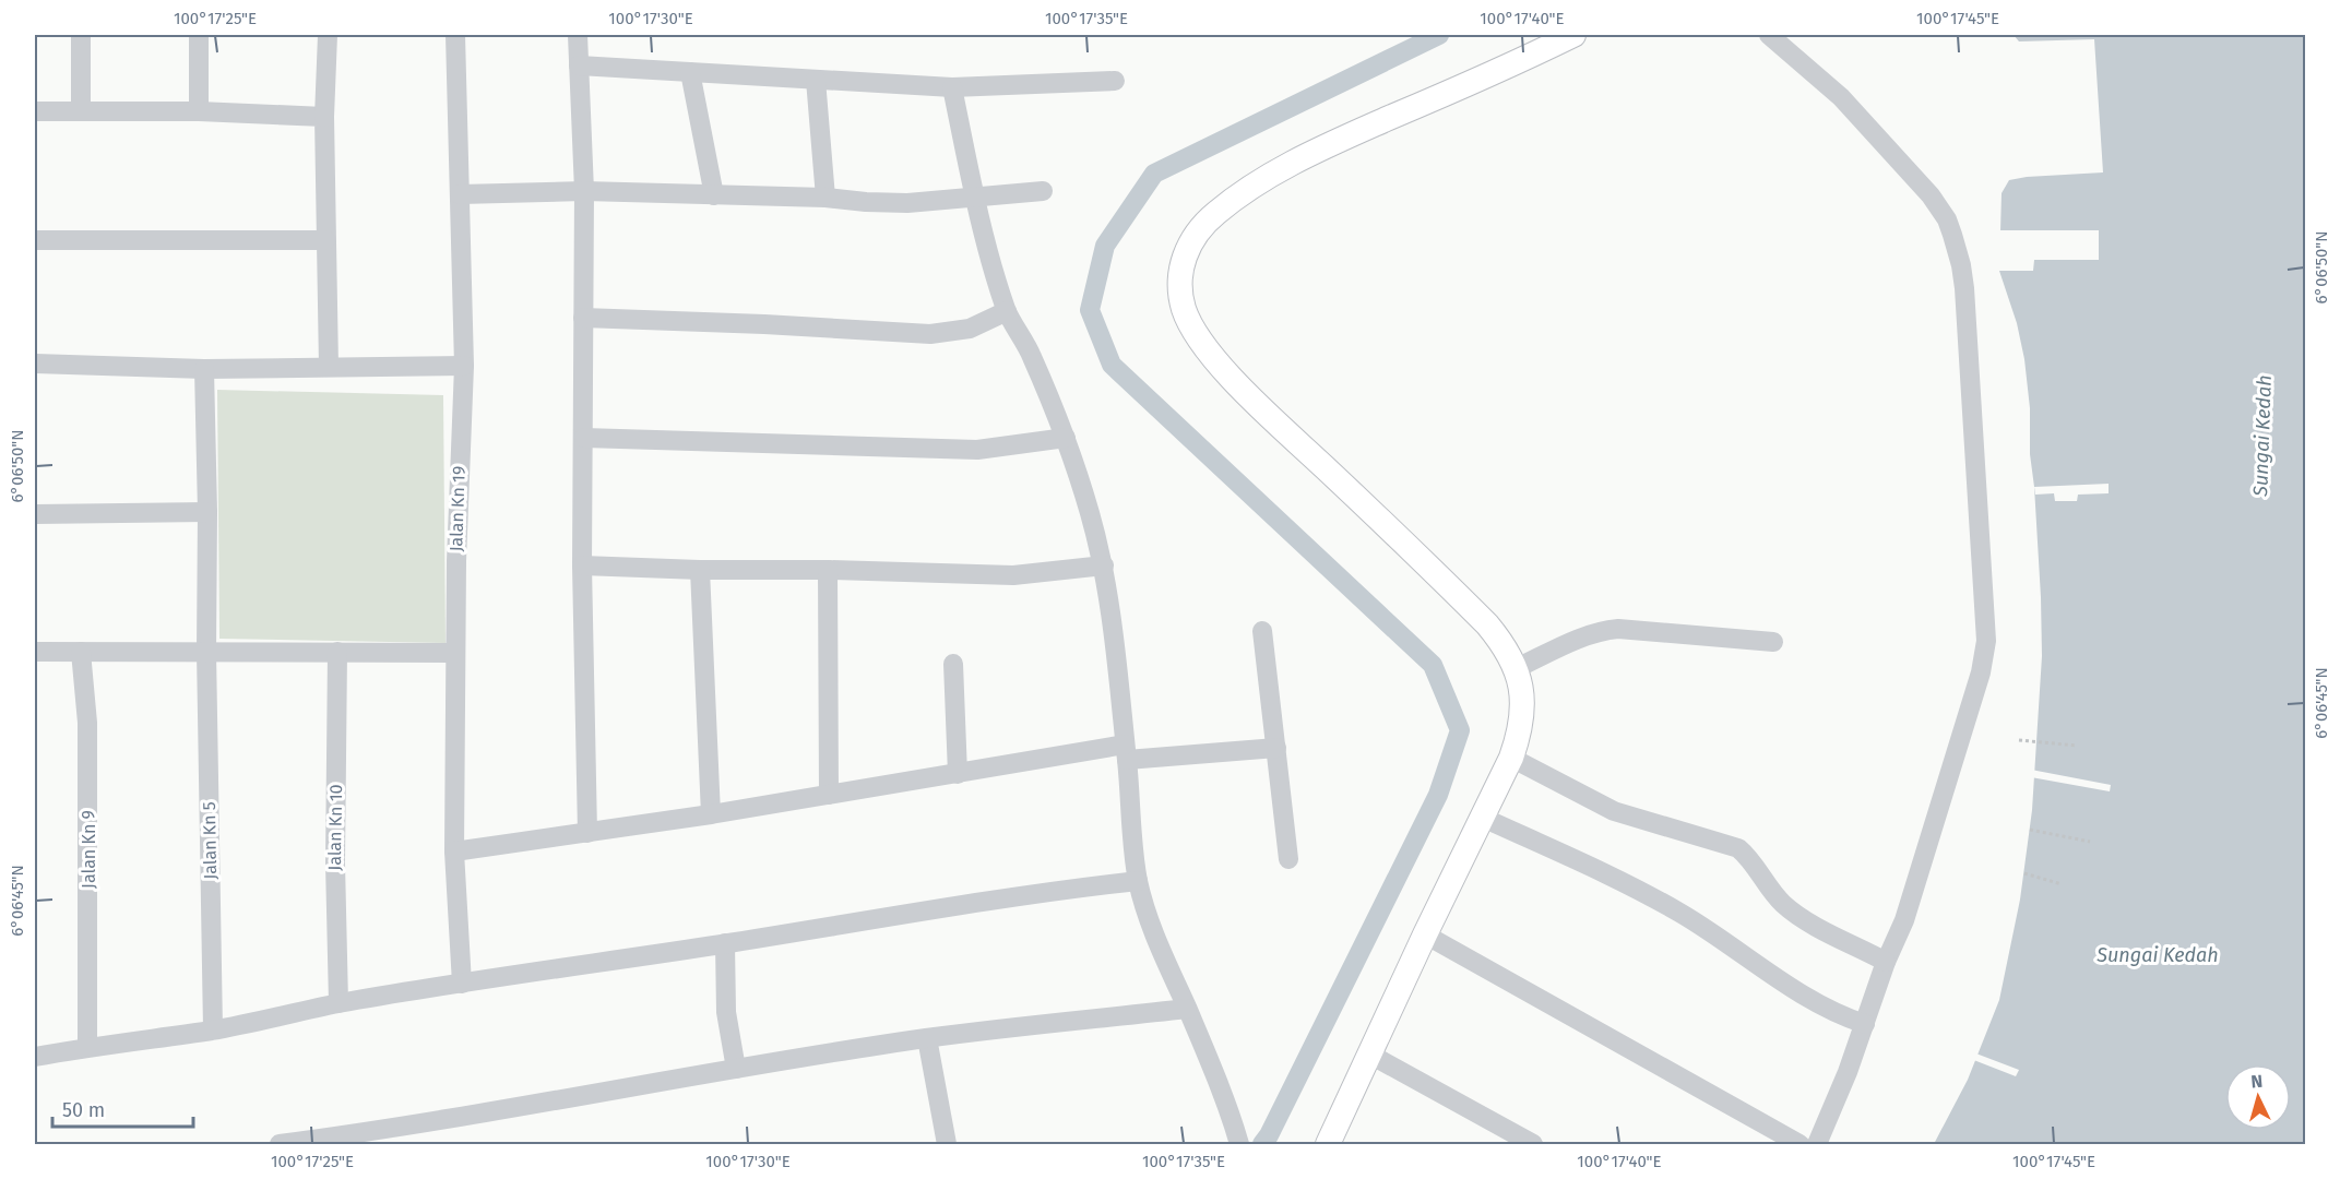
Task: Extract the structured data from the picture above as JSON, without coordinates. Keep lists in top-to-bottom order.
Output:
{
  "streets": {
    "street": [
      "Jalan Kn 19",
      "Jalan Kn 10",
      "Jalan Kn 5",
      "Jalan Kn 9"
    ]
  },
  "water": ["Sungai Kedah"],
  "scale_bar": "50 m",
  "north": "top",
  "coordinates": [
    "100°17'25\"E",
    "100°17'30\"E",
    "100°17'35\"E",
    "100°17'40\"E",
    "100°17'45\"E",
    "6°06'50\"N",
    "6°06'45\"N"
  ]
}
